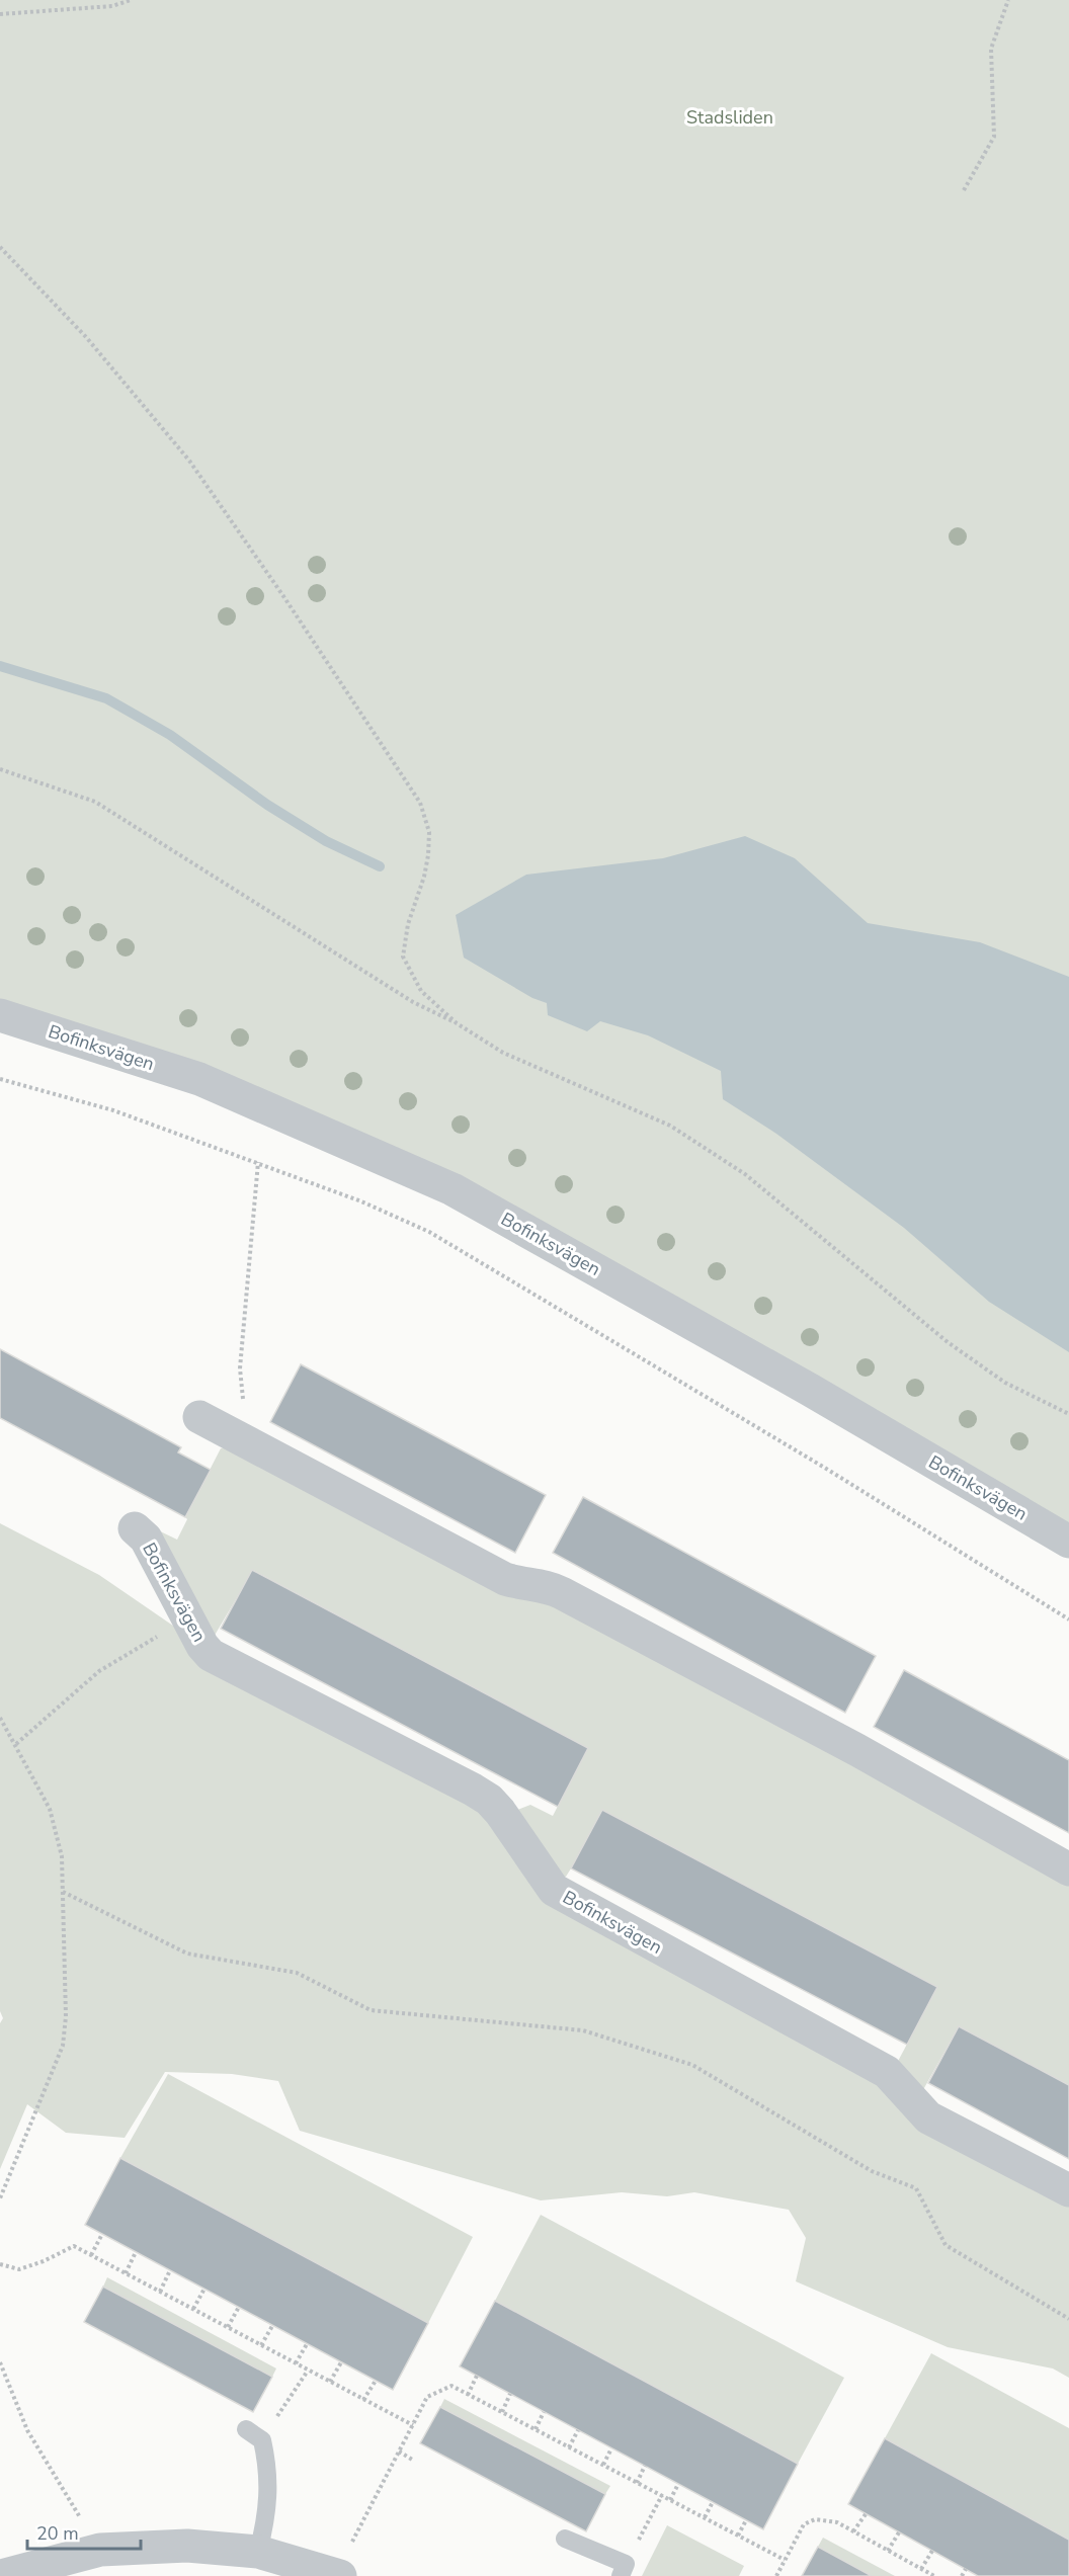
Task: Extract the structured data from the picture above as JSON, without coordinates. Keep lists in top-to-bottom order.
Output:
{
  "streets": {
    "street": ["Bofinksvägen"]
  },
  "parks": ["Stadsliden"],
  "scale_bar": "20 m"
}
